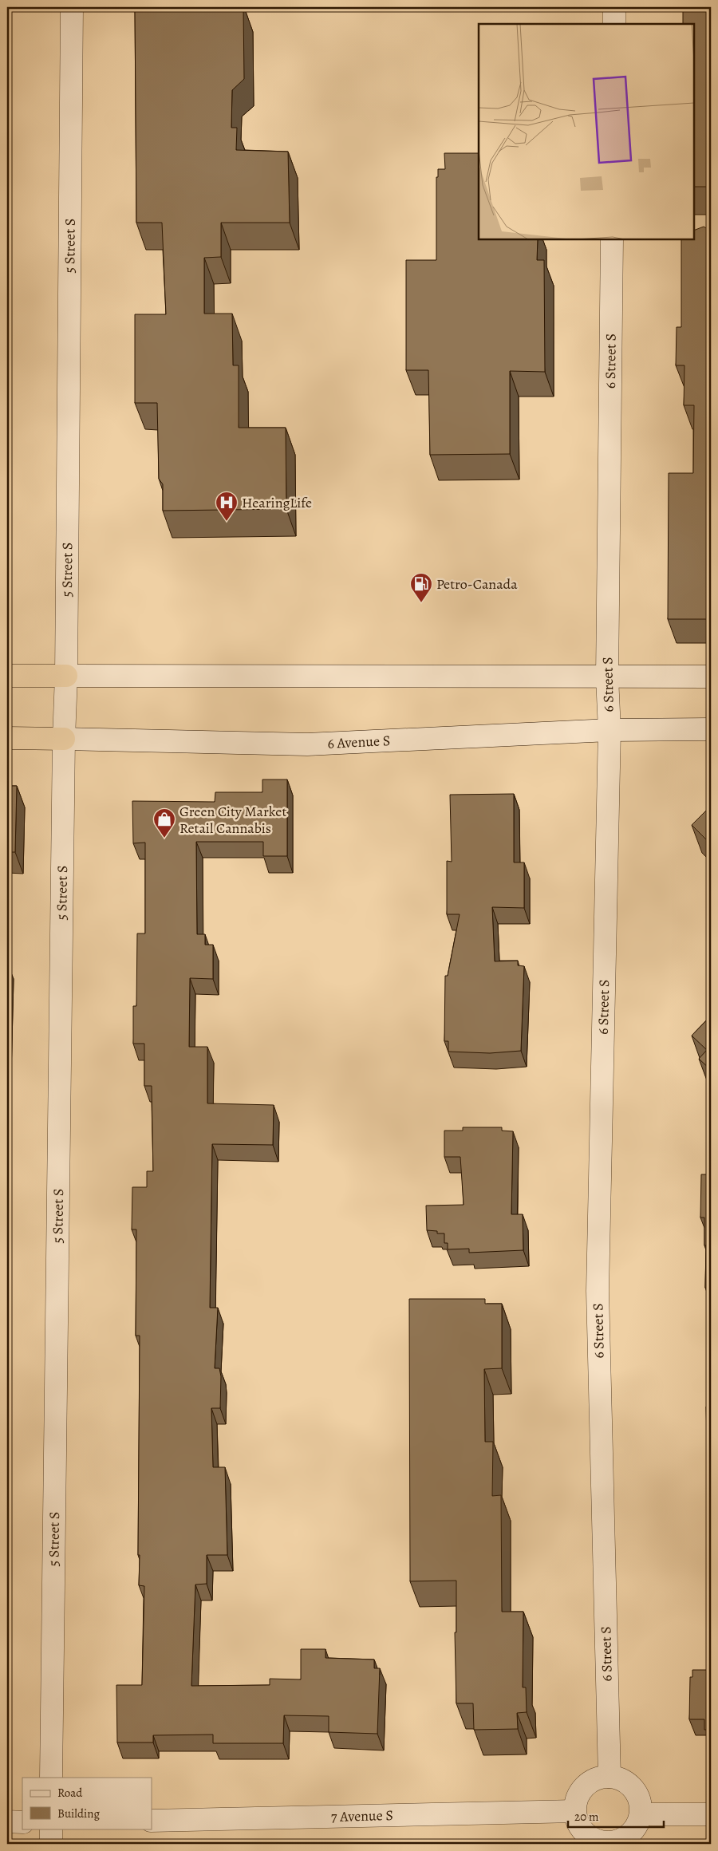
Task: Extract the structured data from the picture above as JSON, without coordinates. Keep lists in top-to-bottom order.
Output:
{
  "streets": {
    "highway": ["6 Avenue S"],
    "street": ["5 Street S", "6 Street S", "7 Avenue S"]
  },
  "crossings": [
    ["5 Street S", "6 Avenue S"],
    ["6 Street S", "6 Avenue S"],
    ["6 Street S", "7 Avenue S"]
  ],
  "places": {
    "hospital": ["HearingLife"],
    "fuel station": ["Petro-Canada"],
    "shop": ["Green City Market Retail Cannabis"]
  },
  "legend": ["Road", "Building"],
  "scale_bar": "20 m"
}
